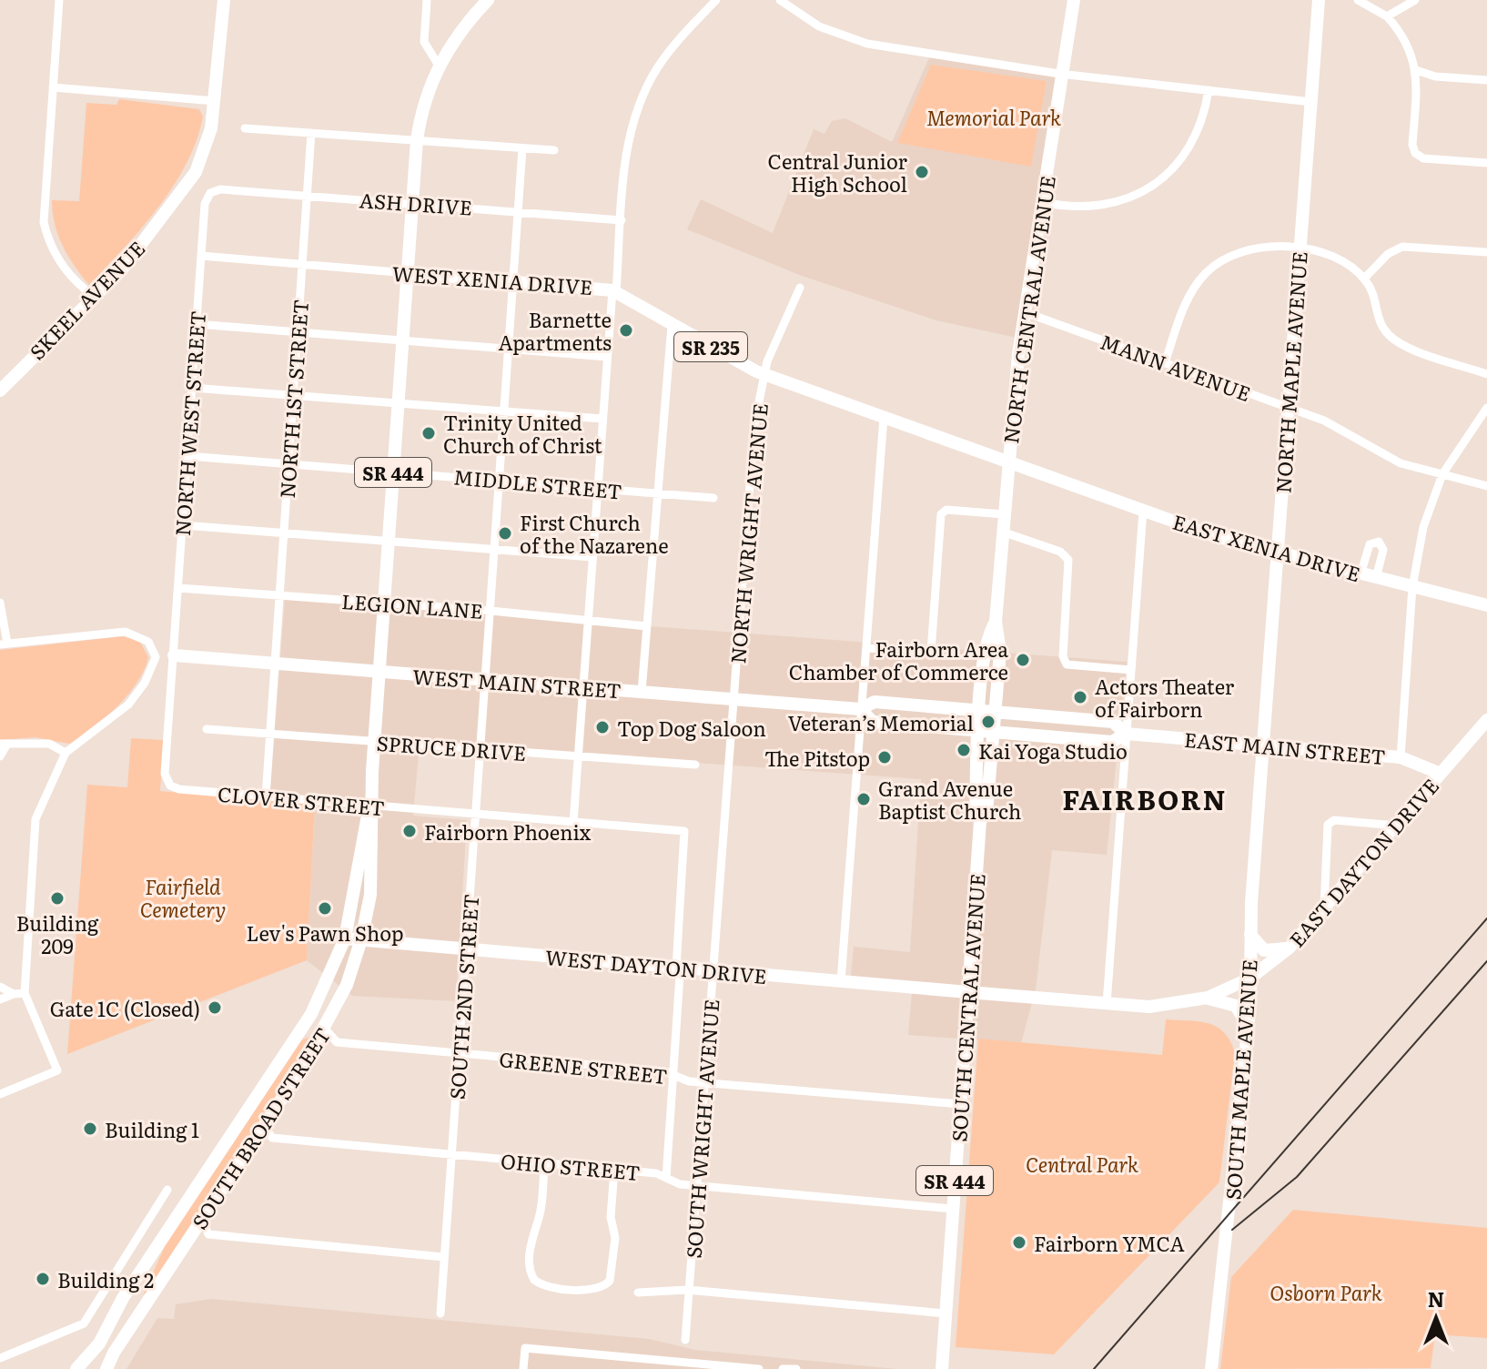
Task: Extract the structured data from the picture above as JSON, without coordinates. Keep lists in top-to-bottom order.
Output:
{
  "streets": {
    "street": [
      "ASH DRIVE",
      "WEST XENIA DRIVE",
      "SKEEL AVENUE",
      "NORTH CENTRAL AVENUE",
      "SR 235",
      "MANN AVENUE",
      "NORTH MAPLE AVENUE",
      "NORTH 1ST STREET",
      "NORTH WEST STREET",
      "SR 444",
      "MIDDLE STREET",
      "NORTH WRIGHT AVENUE",
      "EAST XENIA DRIVE",
      "LEGION LANE",
      "WEST MAIN STREET",
      "SPRUCE DRIVE",
      "EAST MAIN STREET",
      "CLOVER STREET",
      "EAST DAYTON DRIVE",
      "WEST DAYTON DRIVE",
      "SOUTH 2ND STREET",
      "SOUTH CENTRAL AVENUE",
      "GREENE STREET",
      "SOUTH MAPLE AVENUE",
      "SOUTH BROAD STREET",
      "SOUTH WRIGHT AVENUE",
      "OHIO STREET"
    ]
  },
  "crossings": [
    ["ASH DRIVE", "NORTH 1ST STREET"],
    ["ASH DRIVE", "NORTH WEST STREET"],
    ["ASH DRIVE", "SOUTH 2ND STREET"],
    ["WEST XENIA DRIVE", "NORTH CENTRAL AVENUE"],
    ["WEST XENIA DRIVE", "NORTH 1ST STREET"],
    ["WEST XENIA DRIVE", "NORTH WEST STREET"],
    ["WEST XENIA DRIVE", "SR 444"],
    ["WEST XENIA DRIVE", "NORTH WRIGHT AVENUE"],
    ["WEST XENIA DRIVE", "EAST XENIA DRIVE"],
    ["WEST XENIA DRIVE", "SOUTH 2ND STREET"],
    ["NORTH CENTRAL AVENUE", "MANN AVENUE"],
    ["NORTH CENTRAL AVENUE", "EAST XENIA DRIVE"],
    ["NORTH CENTRAL AVENUE", "WEST MAIN STREET"],
    ["NORTH CENTRAL AVENUE", "EAST MAIN STREET"],
    ["NORTH CENTRAL AVENUE", "SOUTH CENTRAL AVENUE"],
    ["MANN AVENUE", "NORTH MAPLE AVENUE"],
    ["NORTH MAPLE AVENUE", "EAST XENIA DRIVE"],
    ["NORTH MAPLE AVENUE", "EAST MAIN STREET"],
    ["NORTH MAPLE AVENUE", "SOUTH MAPLE AVENUE"],
    ["NORTH 1ST STREET", "MIDDLE STREET"],
    ["NORTH 1ST STREET", "LEGION LANE"],
    ["NORTH 1ST STREET", "WEST MAIN STREET"],
    ["NORTH 1ST STREET", "SPRUCE DRIVE"],
    ["NORTH 1ST STREET", "CLOVER STREET"],
    ["NORTH WEST STREET", "MIDDLE STREET"],
    ["NORTH WEST STREET", "LEGION LANE"],
    ["NORTH WEST STREET", "WEST MAIN STREET"],
    ["NORTH WEST STREET", "CLOVER STREET"],
    ["SR 444", "MIDDLE STREET"],
    ["SR 444", "LEGION LANE"],
    ["SR 444", "WEST MAIN STREET"],
    ["SR 444", "SOUTH BROAD STREET"],
    ["MIDDLE STREET", "SOUTH 2ND STREET"],
    ["NORTH WRIGHT AVENUE", "WEST MAIN STREET"],
    ["NORTH WRIGHT AVENUE", "SOUTH WRIGHT AVENUE"],
    ["LEGION LANE", "SOUTH 2ND STREET"],
    ["WEST MAIN STREET", "EAST MAIN STREET"],
    ["WEST MAIN STREET", "SOUTH 2ND STREET"],
    ["WEST MAIN STREET", "SOUTH CENTRAL AVENUE"],
    ["WEST MAIN STREET", "SOUTH BROAD STREET"],
    ["WEST MAIN STREET", "SOUTH WRIGHT AVENUE"],
    ["SPRUCE DRIVE", "SOUTH 2ND STREET"],
    ["SPRUCE DRIVE", "SOUTH BROAD STREET"],
    ["EAST MAIN STREET", "EAST DAYTON DRIVE"],
    ["EAST MAIN STREET", "SOUTH CENTRAL AVENUE"],
    ["EAST MAIN STREET", "SOUTH MAPLE AVENUE"],
    ["CLOVER STREET", "WEST DAYTON DRIVE"],
    ["CLOVER STREET", "SOUTH 2ND STREET"],
    ["CLOVER STREET", "SOUTH BROAD STREET"],
    ["EAST DAYTON DRIVE", "WEST DAYTON DRIVE"],
    ["EAST DAYTON DRIVE", "SOUTH CENTRAL AVENUE"],
    ["EAST DAYTON DRIVE", "SOUTH MAPLE AVENUE"],
    ["WEST DAYTON DRIVE", "SOUTH 2ND STREET"],
    ["WEST DAYTON DRIVE", "SOUTH CENTRAL AVENUE"],
    ["WEST DAYTON DRIVE", "SOUTH BROAD STREET"],
    ["WEST DAYTON DRIVE", "SOUTH WRIGHT AVENUE"],
    ["SOUTH 2ND STREET", "GREENE STREET"],
    ["SOUTH 2ND STREET", "OHIO STREET"],
    ["SOUTH CENTRAL AVENUE", "GREENE STREET"],
    ["SOUTH CENTRAL AVENUE", "OHIO STREET"],
    ["GREENE STREET", "SOUTH BROAD STREET"],
    ["GREENE STREET", "SOUTH WRIGHT AVENUE"],
    ["SOUTH BROAD STREET", "OHIO STREET"],
    ["SOUTH WRIGHT AVENUE", "OHIO STREET"]
  ],
  "districts": ["FAIRBORN"],
  "parks": [
    "Memorial Park",
    "Fairfield Cemetery",
    "Central Park",
    "Osborn Park"
  ],
  "places": [
    "Central Junior High School",
    "Barnette Apartments",
    "Trinity United Church of Christ",
    "First Church of the Nazarene",
    "Fairborn Area Chamber of Commerce",
    "Actors Theater of Fairborn",
    "Veteran’s Memorial",
    "Top Dog Saloon",
    "Kai Yoga Studio",
    "The Pitstop",
    "Grand Avenue Baptist Church",
    "Fairborn Phoenix",
    "Building 209",
    "Lev's Pawn Shop",
    "Gate 1C (Closed)",
    "Building 1",
    "Fairborn YMCA",
    "Building 2"
  ],
  "north": "top"
}
